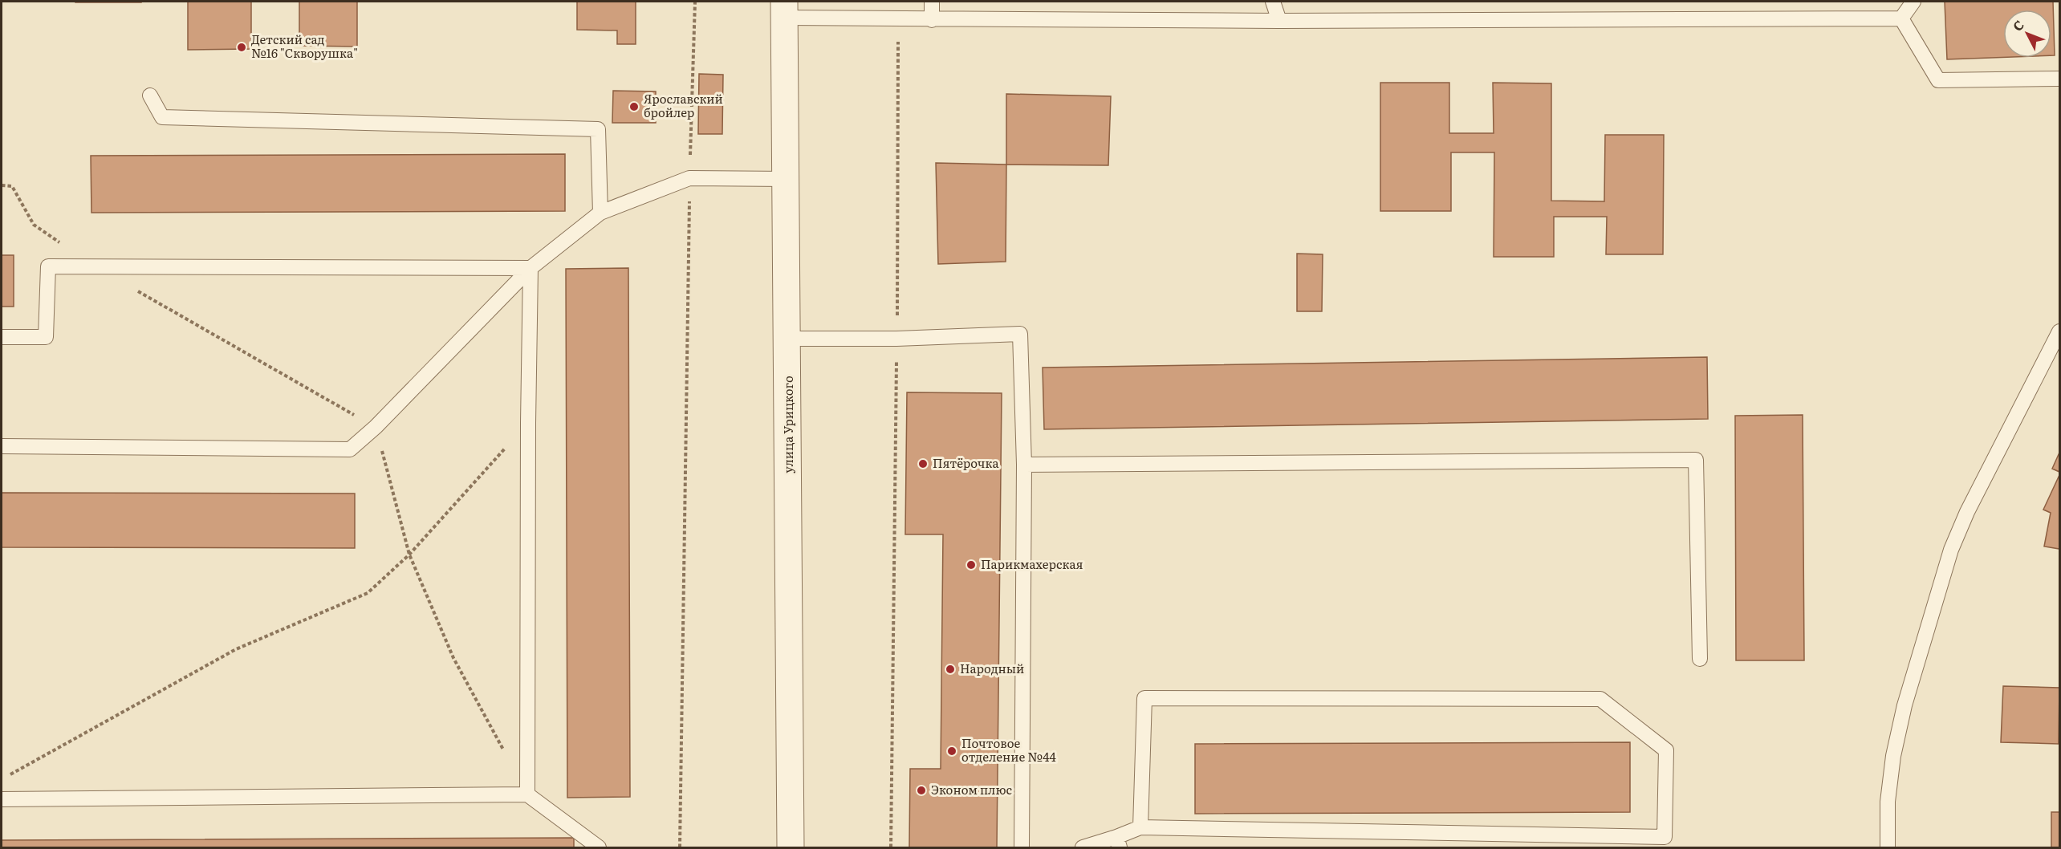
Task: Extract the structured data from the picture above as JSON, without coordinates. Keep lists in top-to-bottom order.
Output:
{
  "streets": {
    "street": ["улица Урицкого"]
  },
  "places": [
    "Детский сад №16 \"Скворушка\"",
    "Ярославский бройлер",
    "Пятёрочка",
    "Парикмахерская",
    "Народный",
    "Почтовое отделение №44",
    "Эконом плюс"
  ],
  "north": "top left"
}
